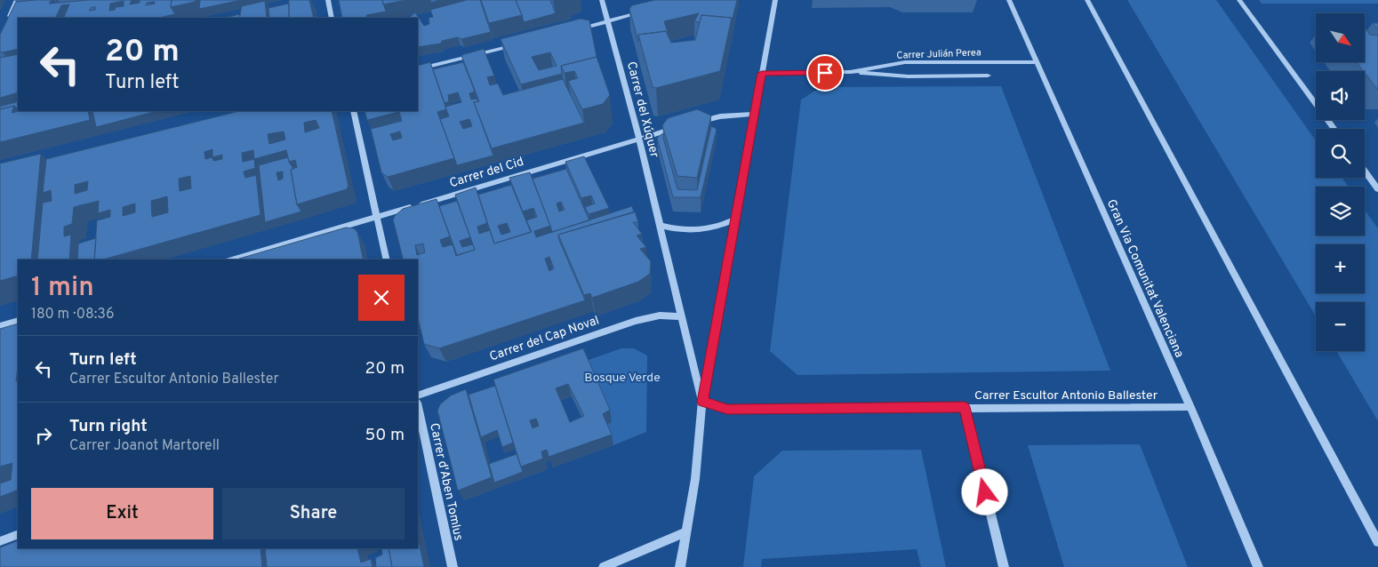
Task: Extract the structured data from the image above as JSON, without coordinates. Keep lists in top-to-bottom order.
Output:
{
  "streets": {
    "street": [
      "Carrer Julián Perea",
      "Carrer del Xúquer",
      "Carrer del Cid",
      "Gran Via Comunitat Valenciana",
      "Carrer del Cap Noval",
      "Carrer Escultor Antonio Ballester",
      "Carrer d'Aben Tomlus"
    ]
  },
  "crossings": [
    ["Carrer Julián Perea", "Gran Via Comunitat Valenciana"],
    ["Carrer del Xúquer", "Carrer del Cid"],
    ["Carrer del Xúquer", "Carrer del Cap Noval"],
    ["Carrer del Xúquer", "Carrer Escultor Antonio Ballester"],
    ["Gran Via Comunitat Valenciana", "Carrer Escultor Antonio Ballester"]
  ],
  "parks": ["Bosque Verde"],
  "north": "bottom right",
  "page": {
    "map_buttons": ["+", "−"],
    "turn": ["20 m", "Turn left"],
    "heading": ["1 min", "180 m · 08:36"],
    "list": [
      {
        "name": "Turn left",
        "note": "Carrer Escultor Antonio Ballester",
        "value": "20 m"
      },
      {
        "name": "Turn right",
        "note": "Carrer Joanot Martorell",
        "value": "50 m"
      }
    ],
    "buttons": ["Exit", "Share"]
  }
}
